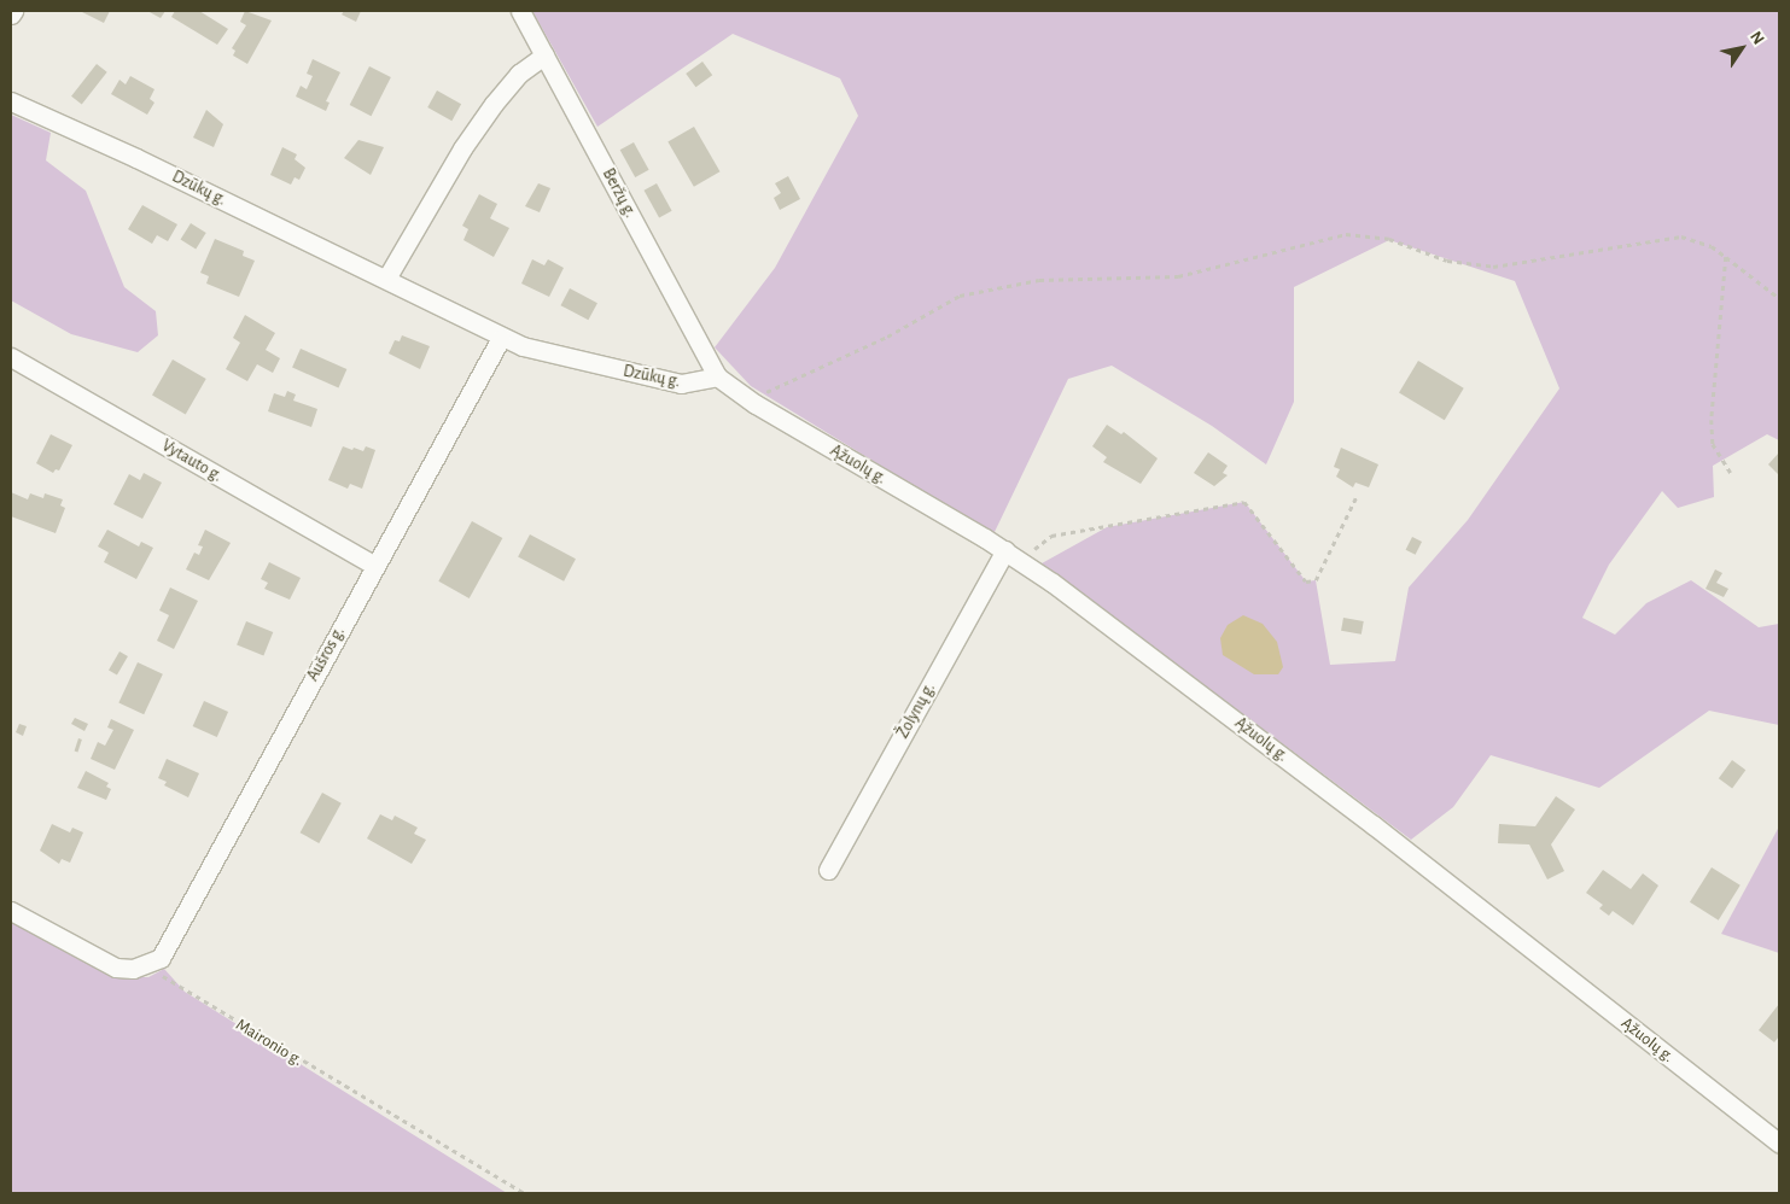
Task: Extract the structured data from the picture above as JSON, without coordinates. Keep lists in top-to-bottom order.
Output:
{
  "streets": {
    "street": [
      "Dzūkų g.",
      "Beržų g.",
      "Vytauto g.",
      "Ąžuolų g.",
      "Aušros g.",
      "Žolynų g."
    ],
    "path": ["Maironio g."]
  },
  "crossings": [
    ["Dzūkų g.", "Beržų g."],
    ["Dzūkų g.", "Ąžuolų g."],
    ["Dzūkų g.", "Aušros g."],
    ["Beržų g.", "Ąžuolų g."],
    ["Vytauto g.", "Aušros g."],
    ["Ąžuolų g.", "Žolynų g."],
    ["Aušros g.", "Maironio g."]
  ],
  "north": "top right"
}
